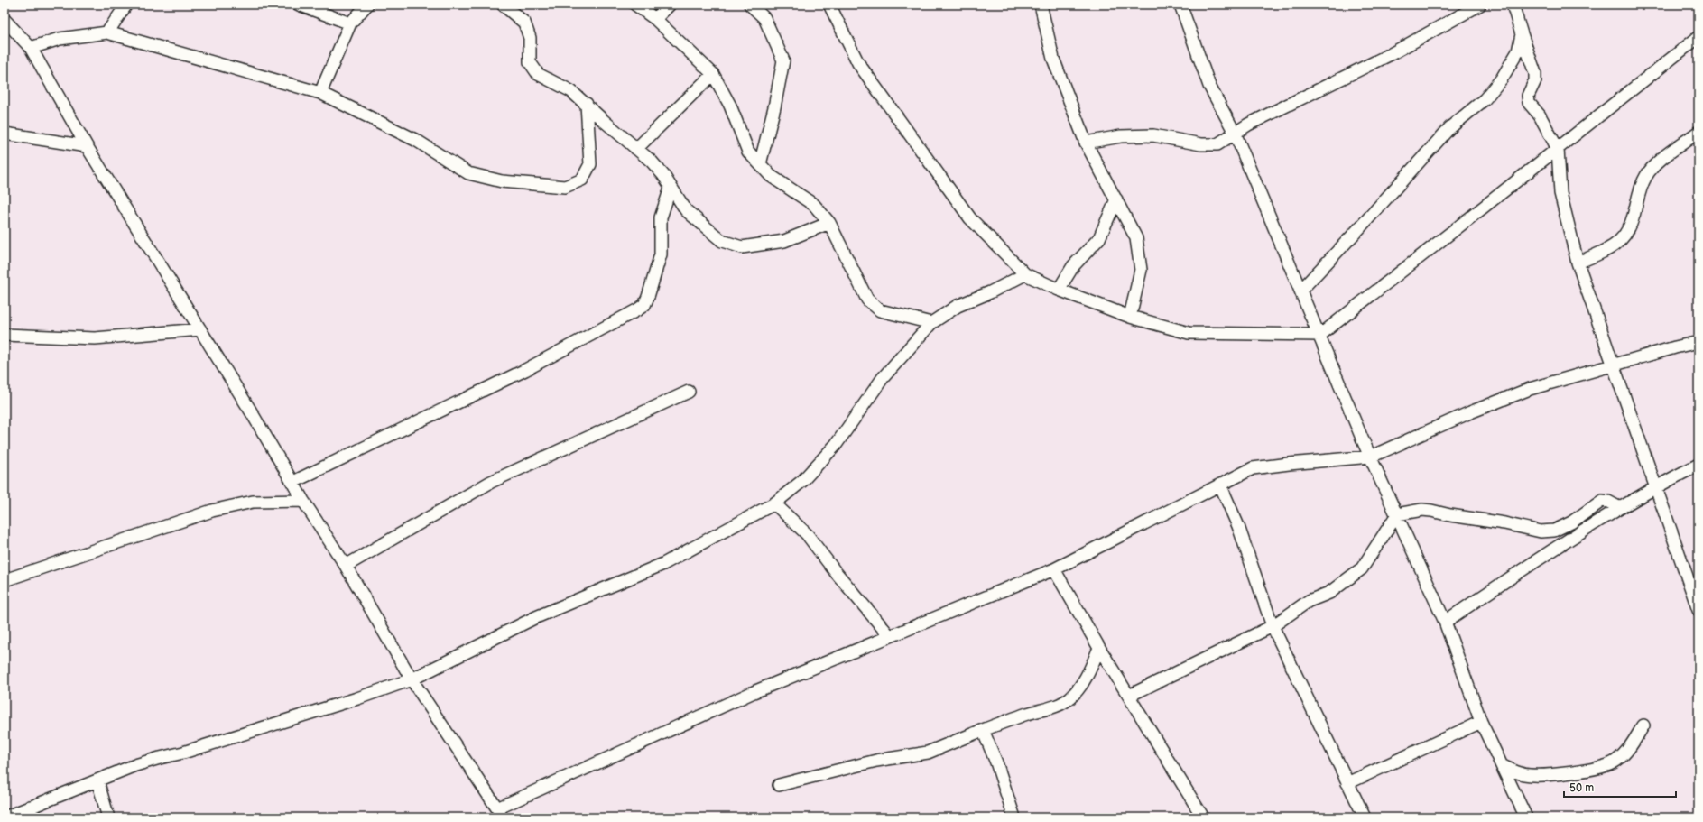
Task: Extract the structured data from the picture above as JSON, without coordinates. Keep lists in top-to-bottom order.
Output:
{
  "scale_bar": "50 m"
}
